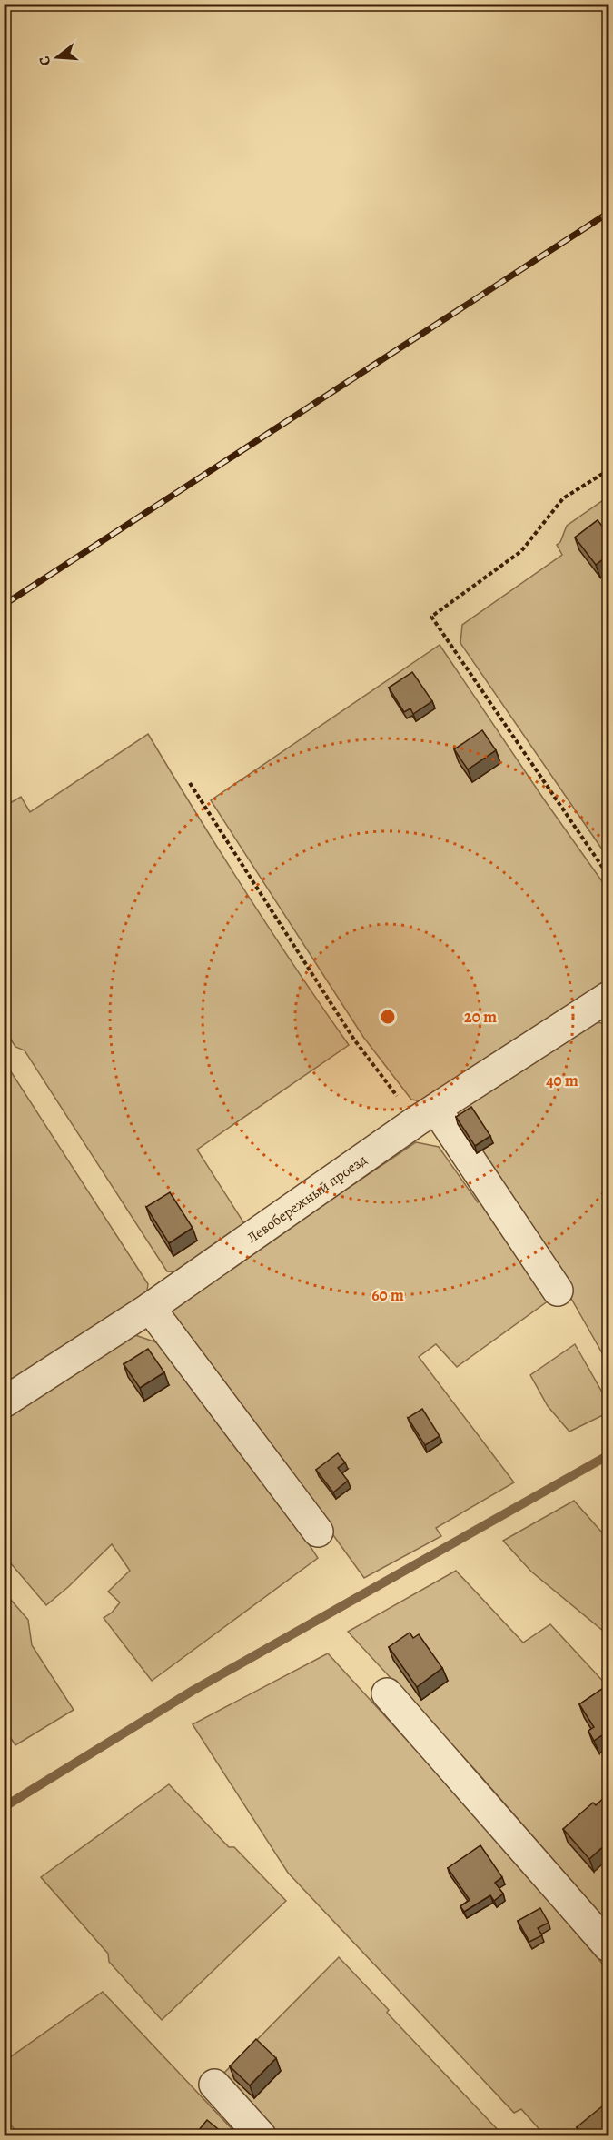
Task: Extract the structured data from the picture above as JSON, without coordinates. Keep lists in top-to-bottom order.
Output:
{
  "streets": {
    "street": ["Левобережный проезд"]
  },
  "north": "left",
  "rings": ["20 m", "40 m", "60 m"]
}
